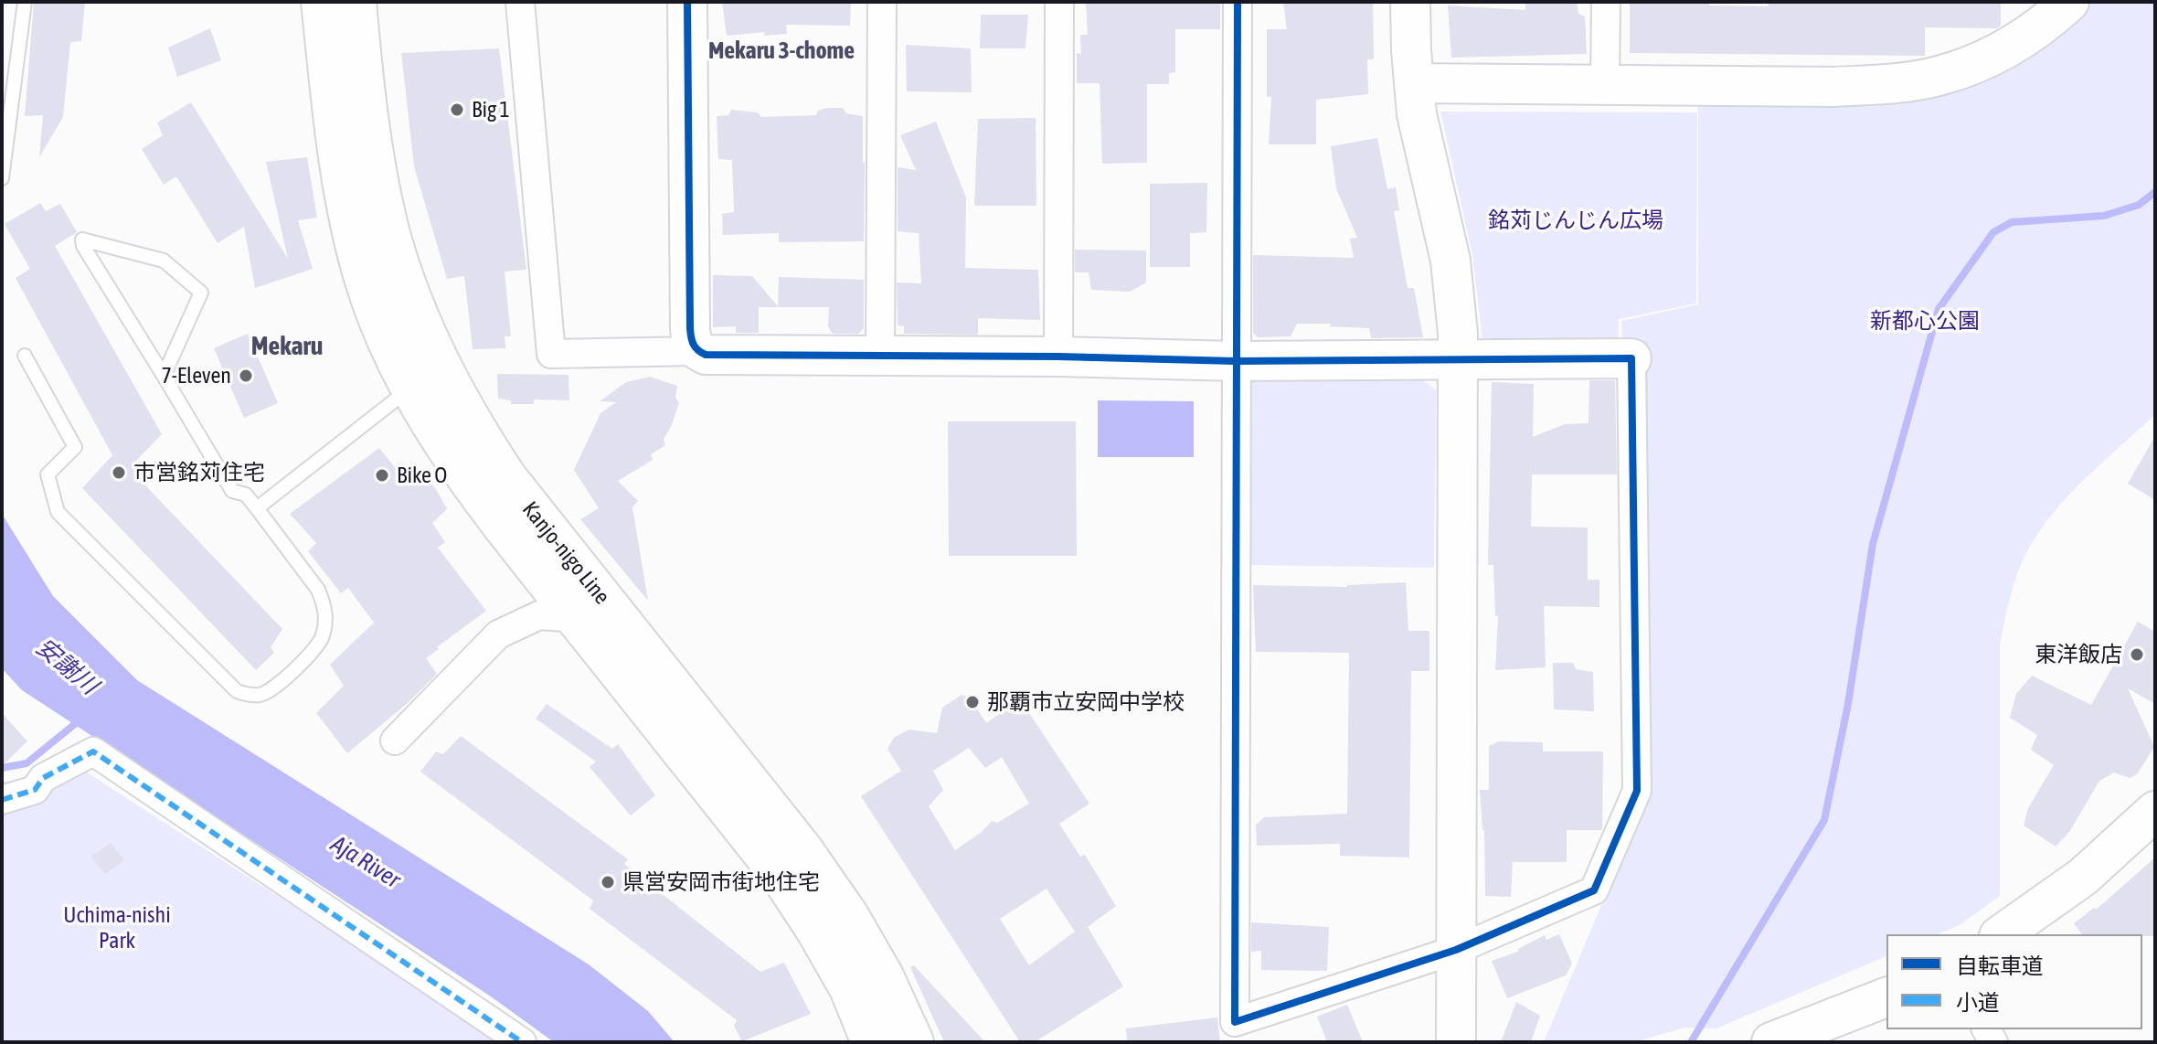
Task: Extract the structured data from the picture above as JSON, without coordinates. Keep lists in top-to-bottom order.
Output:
{
  "streets": {
    "main road": ["Kanjo-nigo Line"]
  },
  "districts": ["Mekaru 3-chome", "Mekaru"],
  "water": ["安謝川", "Aja River"],
  "parks": ["銘苅じんじん広場", "新都心公園", "Uchima-nishi Park"],
  "places": [
    "Big 1",
    "7-Eleven",
    "市営銘苅住宅",
    "Bike O",
    "東洋飯店",
    "那覇市立安岡中学校",
    "県営安岡市街地住宅"
  ],
  "legend": ["自転車道", "小道"]
}
